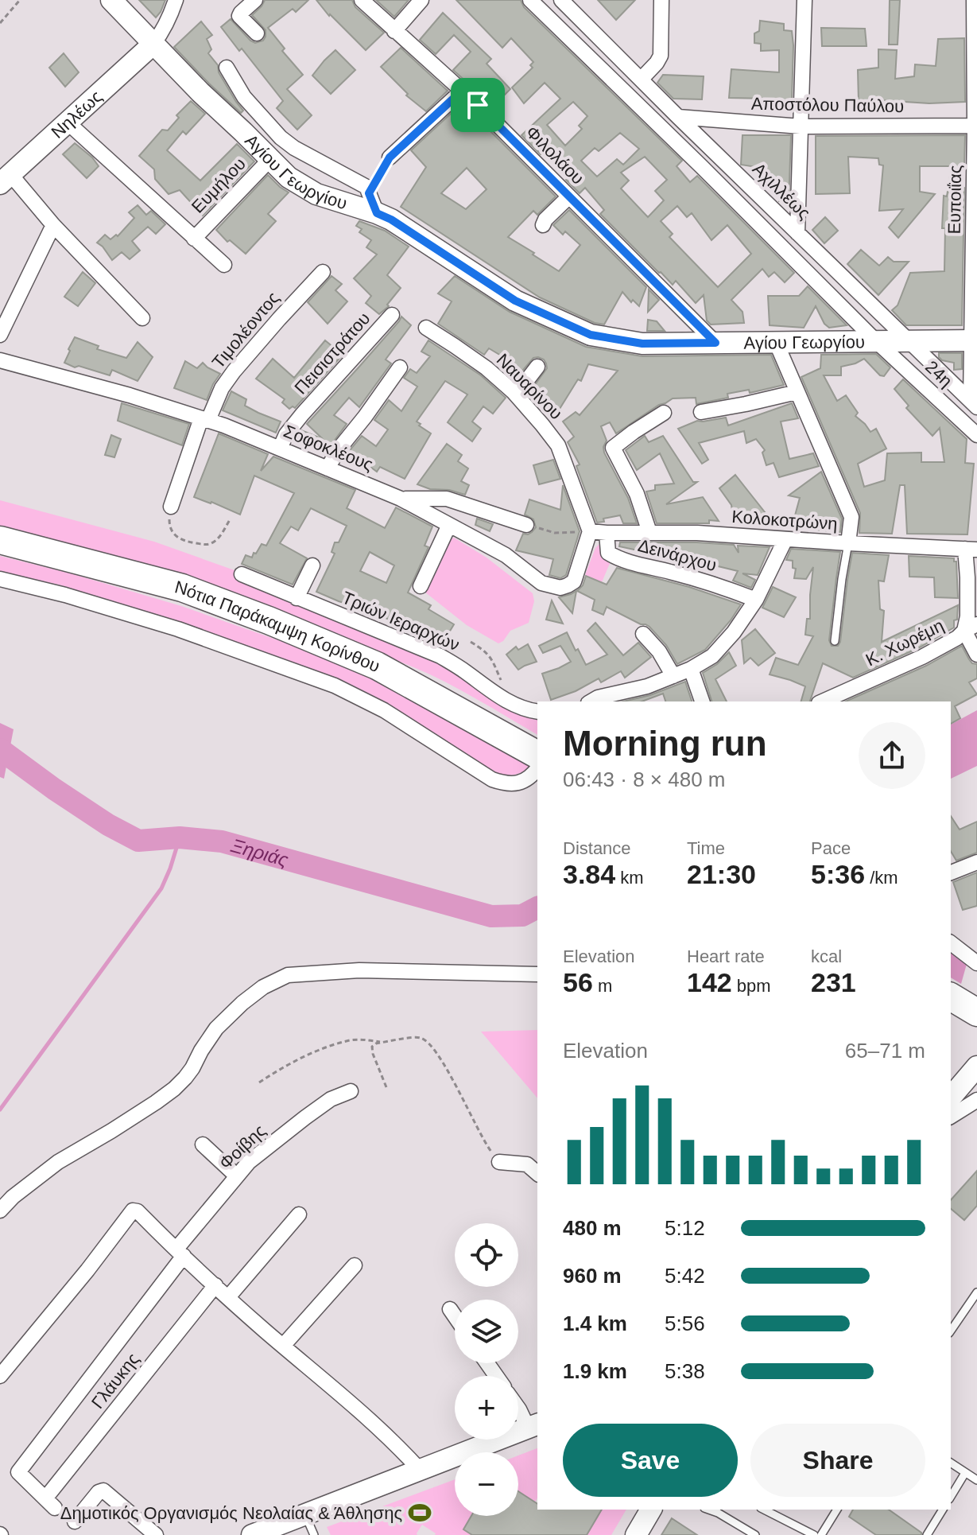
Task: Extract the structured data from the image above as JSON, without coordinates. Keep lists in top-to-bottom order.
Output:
{
  "streets": {
    "highway": ["Νότια Παράκαμψη Κορίνθου"],
    "street": [
      "Αποστόλου Παύλου",
      "Νηλέως",
      "Φιλολάου",
      "Αγίου Γεωργίου",
      "Ευμήλου",
      "Αχιλλέως",
      "Ευποιΐας",
      "Τιμολέοντος",
      "Πεισιστράτου",
      "24η",
      "Ναυαρίνου",
      "Σοφοκλέους",
      "Κολοκοτρώνη",
      "Δεινάρχου",
      "Τριών Ιεραρχών",
      "Κ. Χωρέμη",
      "Φοίβης",
      "Γλάυκης"
    ]
  },
  "crossings": [
    ["Αποστόλου Παύλου", "Αχιλλέως"],
    ["Αποστόλου Παύλου", "Ευποιΐας"],
    ["Νηλέως", "Αγίου Γεωργίου"],
    ["Φιλολάου", "Αγίου Γεωργίου"],
    ["Αγίου Γεωργίου", "Ευμήλου"],
    ["Αγίου Γεωργίου", "Αχιλλέως"],
    ["Αγίου Γεωργίου", "Ευποιΐας"],
    ["Αγίου Γεωργίου", "24η"],
    ["Αχιλλέως", "Ευποιΐας"],
    ["Αχιλλέως", "24η"],
    ["Τιμολέοντος", "Σοφοκλέους"],
    ["Πεισιστράτου", "Σοφοκλέους"],
    ["Ναυαρίνου", "Σοφοκλέους"],
    ["Ναυαρίνου", "Κολοκοτρώνη"],
    ["Σοφοκλέους", "Κολοκοτρώνη"],
    ["Κολοκοτρώνη", "Δεινάρχου"],
    ["Κολοκοτρώνη", "Κ. Χωρέμη"],
    ["Φοίβης", "Γλάυκης"]
  ],
  "water": ["Ξηριάς"],
  "places": {
    "sports": ["Δημοτικός Οργανισμός Νεολαίας & Άθλησης"]
  },
  "page": {
    "heading": ["Morning run", "06:43 · 8 × 480 m"],
    "stats": [
      ["Distance", "3.84 km"],
      ["Time", "21:30"],
      ["Pace", "5:36 /km"],
      ["Elevation", "56 m"],
      ["Heart rate", "142 bpm"],
      ["kcal", "231"]
    ],
    "chart": ["Elevation", "65–71 m"],
    "list": [
      {
        "name": "480 m",
        "note": "5:12"
      },
      {
        "name": "960 m",
        "note": "5:42"
      },
      {
        "name": "1.4 km",
        "note": "5:56"
      },
      {
        "name": "1.9 km",
        "note": "5:38"
      }
    ],
    "map_buttons": ["+", "−"],
    "buttons": ["Save", "Share"]
  }
}
